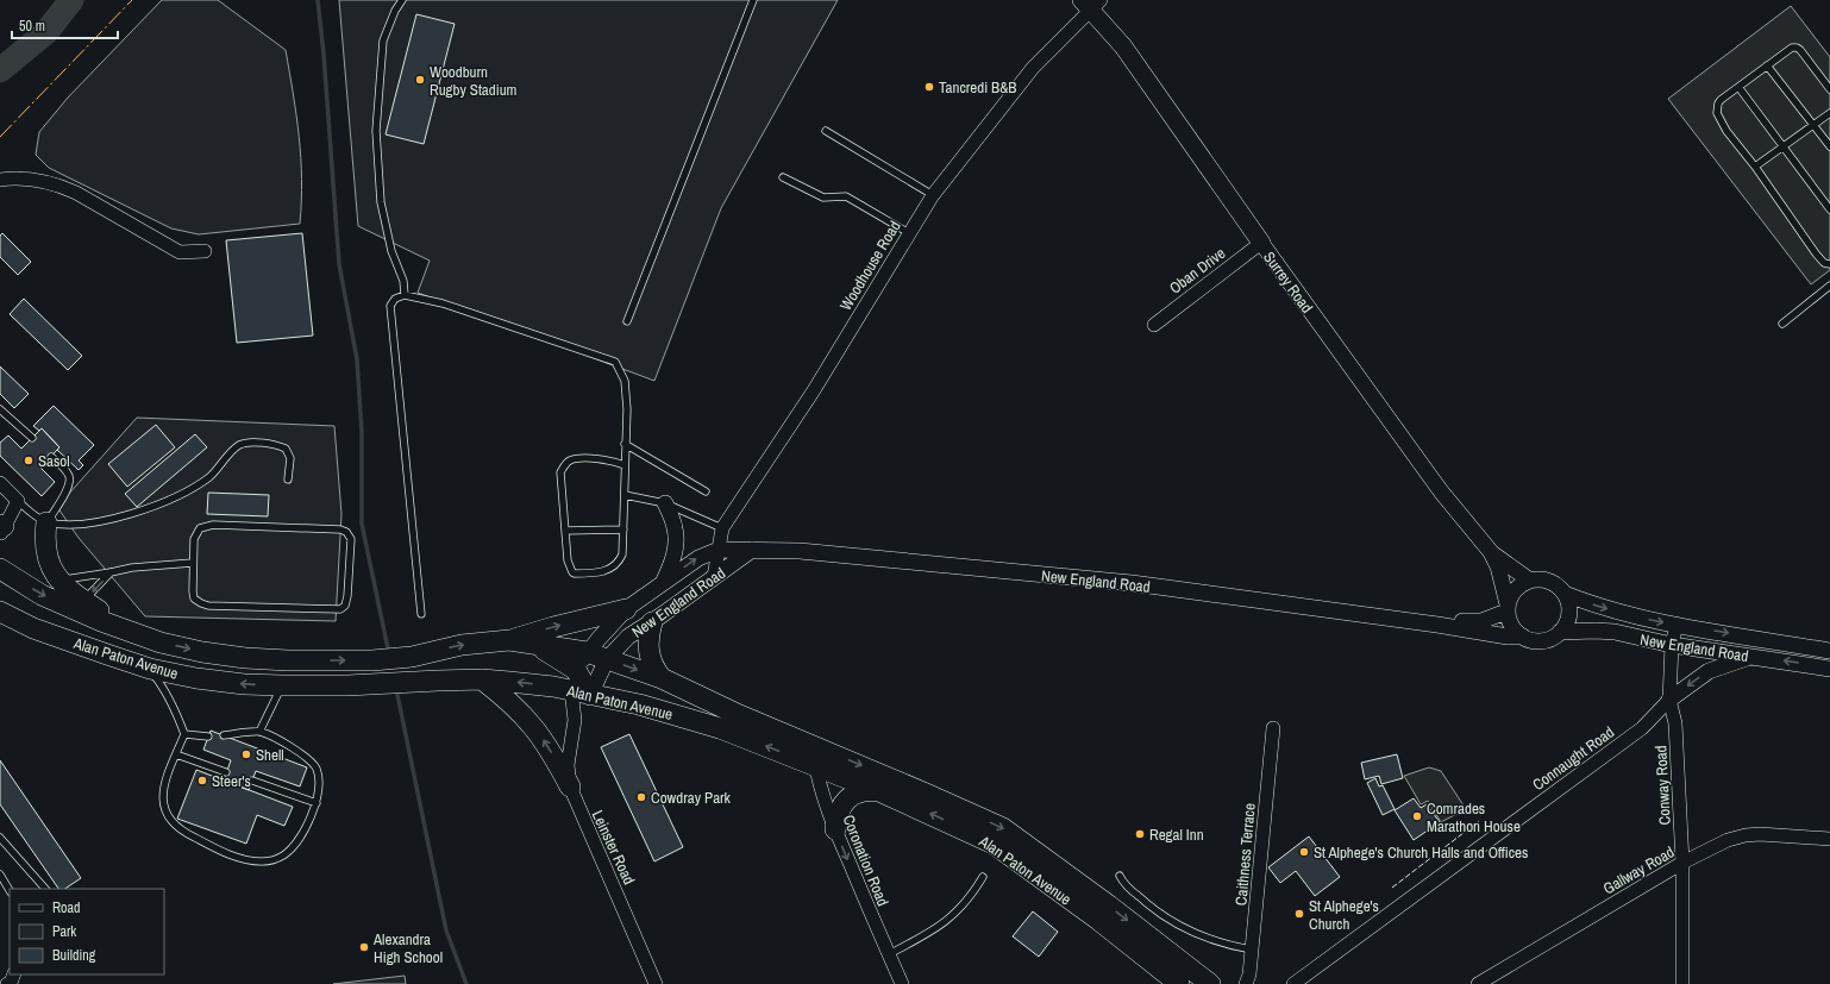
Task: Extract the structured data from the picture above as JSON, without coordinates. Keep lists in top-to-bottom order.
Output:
{
  "streets": {
    "main road": ["Surrey Road", "Alan Paton Avenue"],
    "street": [
      "Woodhouse Road",
      "Oban Drive",
      "New England Road",
      "Connaught Road",
      "Conway Road",
      "Leinster Road",
      "Caithness Terrace",
      "Coronation Road",
      "Gallway Road"
    ]
  },
  "crossings": [
    ["Woodhouse Road", "Surrey Road"],
    ["Woodhouse Road", "New England Road"],
    ["Oban Drive", "Surrey Road"],
    ["Surrey Road", "New England Road"],
    ["New England Road", "Alan Paton Avenue"],
    ["New England Road", "Leinster Road"],
    ["Alan Paton Avenue", "Leinster Road"],
    ["Alan Paton Avenue", "Coronation Road"],
    ["Connaught Road", "Conway Road"],
    ["Conway Road", "Gallway Road"]
  ],
  "one_way": ["Coronation Road"],
  "places": [
    "Woodburn Rugby Stadium",
    "Tancredi B&B",
    "Sasol",
    "Shell",
    "Steer's",
    "Cowdray Park",
    "Comrades Marathon House",
    "Regal Inn",
    "St Alphege's Church Halls and Offices",
    "St Alphege's Church",
    "Alexandra High School"
  ],
  "legend": ["Road", "Park", "Building"],
  "scale_bar": "50 m"
}
